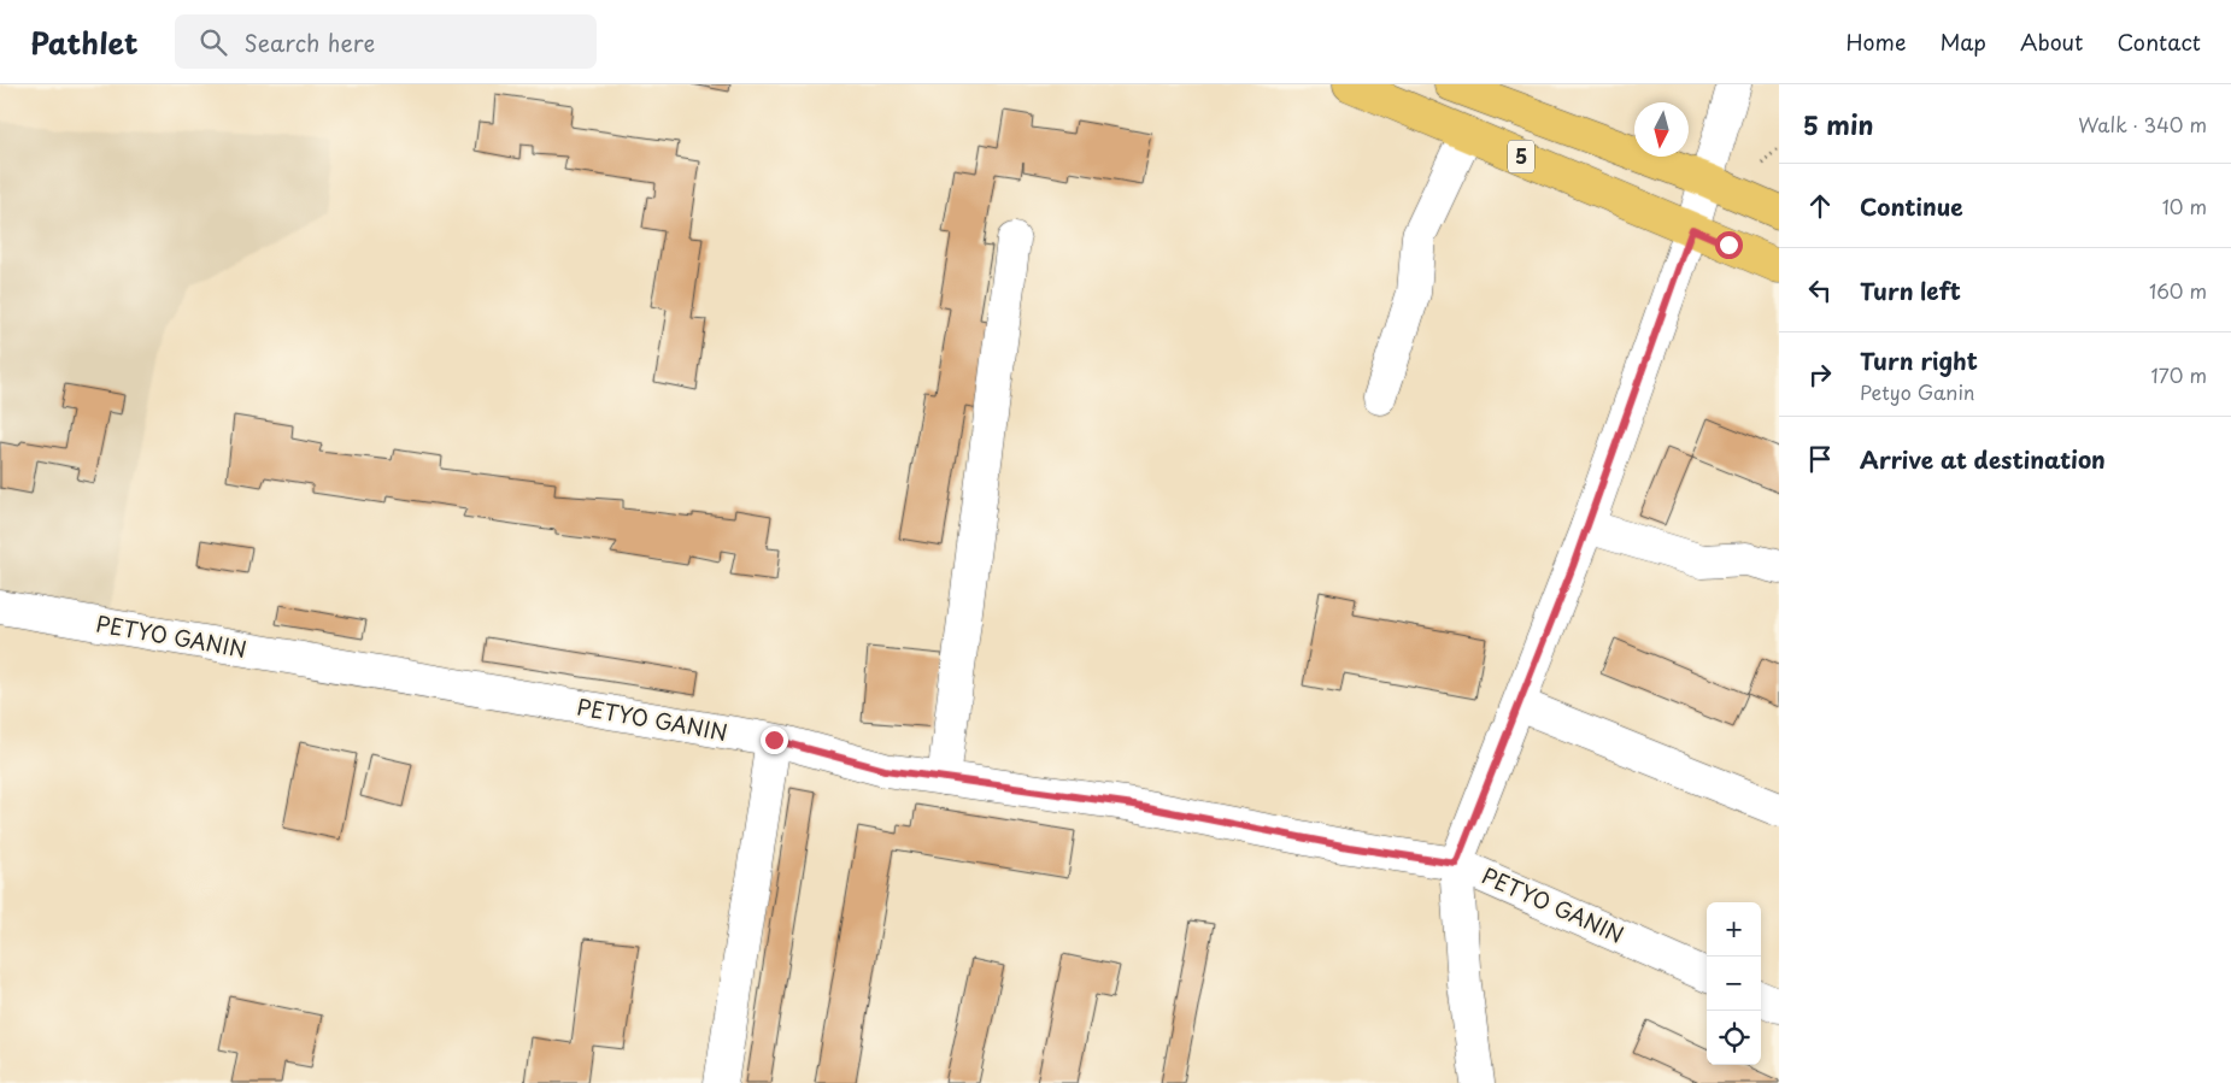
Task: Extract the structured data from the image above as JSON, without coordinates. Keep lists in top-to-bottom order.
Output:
{
  "streets": {
    "main road": ["5"],
    "street": ["PETYO GANIN"]
  },
  "north": "bottom",
  "page": {
    "header": "Pathlet",
    "search": "Search here",
    "nav": [
      "Home",
      "Map",
      "About",
      "Contact"
    ],
    "heading": ["5 min", "Walk · 340 m"],
    "list": [
      ["Continue", "10 m"],
      ["Turn left", "160 m"],
      ["Turn right", "Petyo Ganin", "170 m"],
      "Arrive at destination"
    ],
    "map_buttons": ["+", "−"]
  }
}
